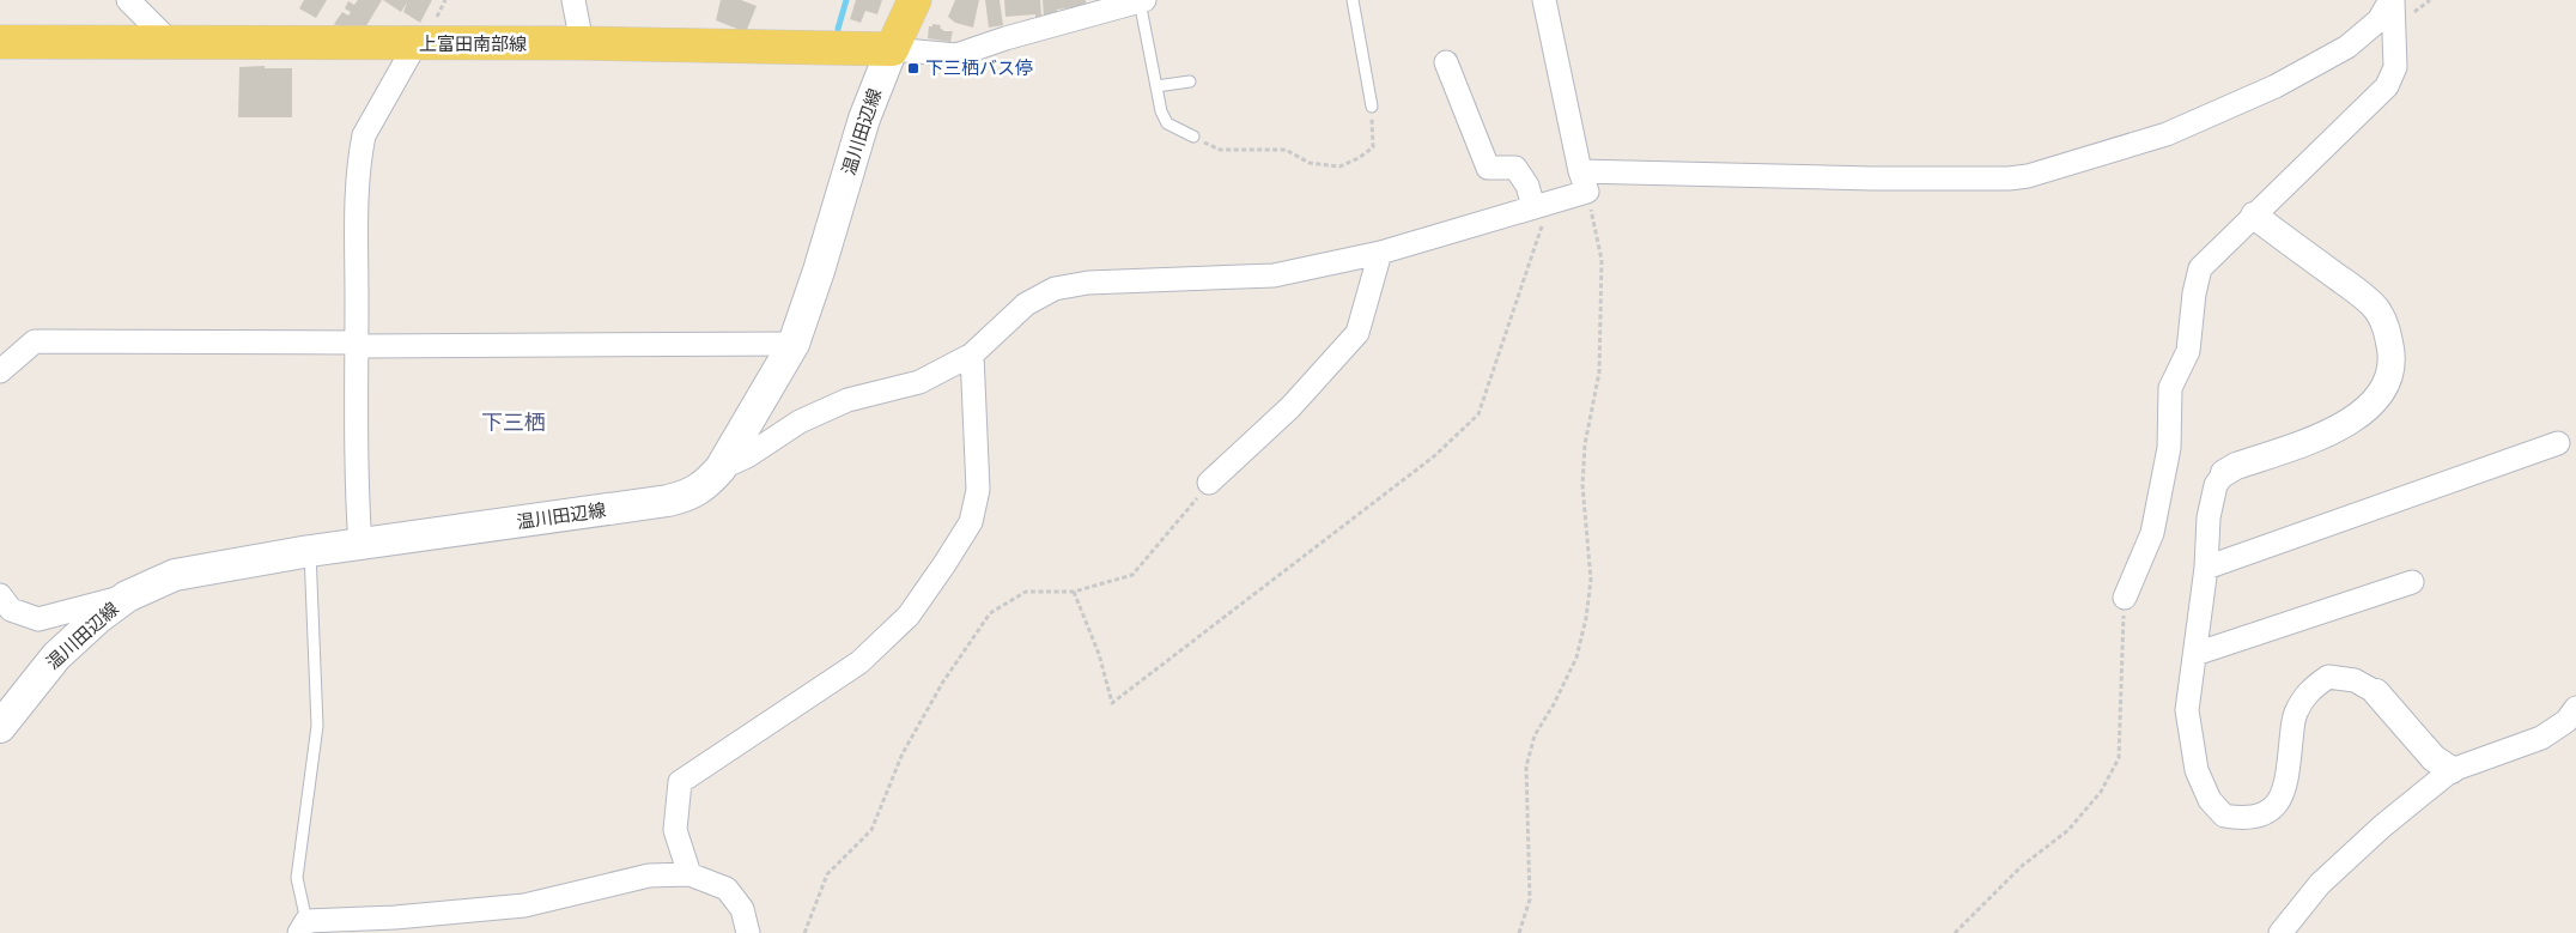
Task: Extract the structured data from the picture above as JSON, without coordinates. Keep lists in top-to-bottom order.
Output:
{
  "streets": {
    "main road": ["上富田南部線", "温川田辺線"]
  },
  "crossings": [
    ["上富田南部線", "温川田辺線"]
  ],
  "districts": ["下三栖"],
  "places": {
    "transit": ["下三栖バス停"]
  }
}
